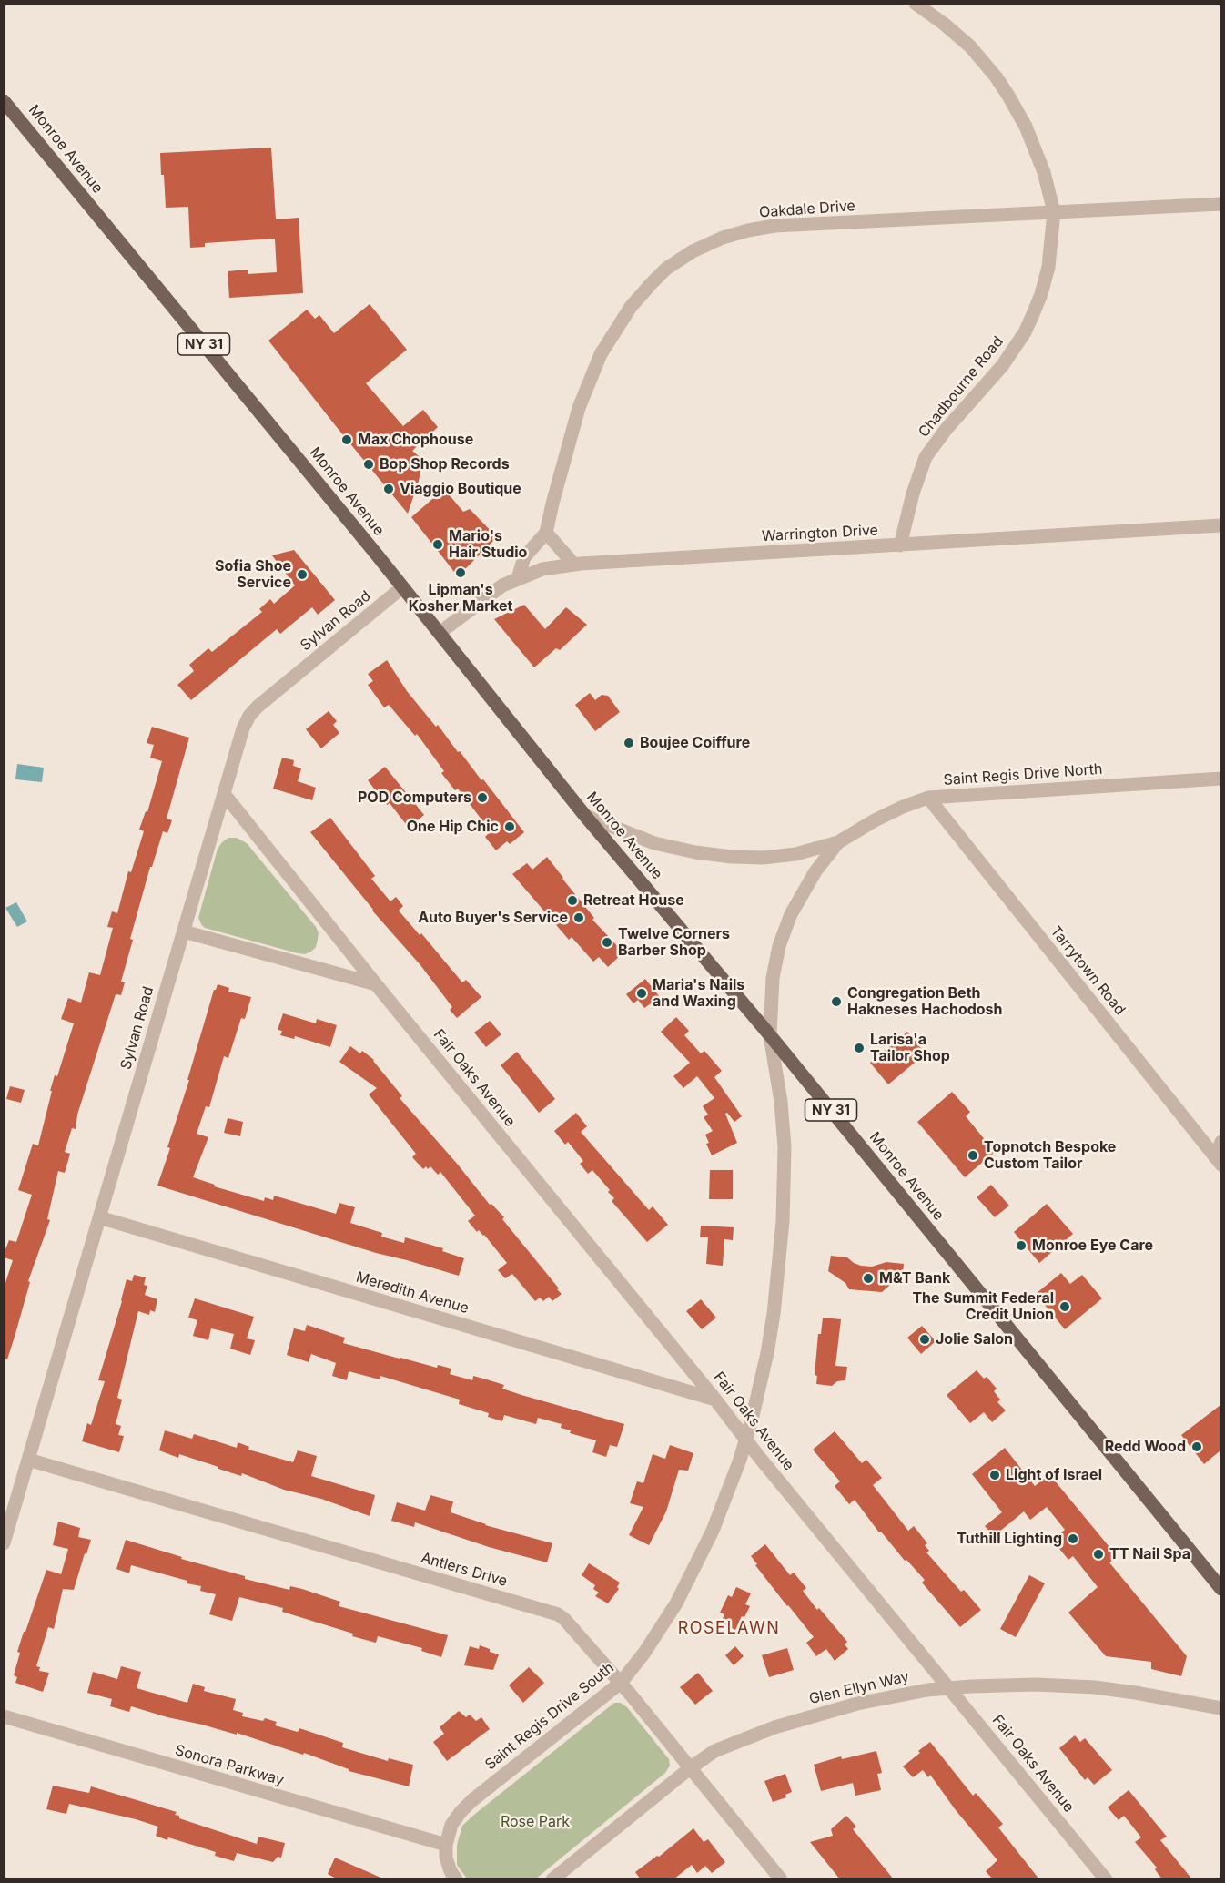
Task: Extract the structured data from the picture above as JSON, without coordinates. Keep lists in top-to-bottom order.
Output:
{
  "streets": {
    "main road": ["Monroe Avenue", "NY 31"],
    "street": [
      "Oakdale Drive",
      "Chadbourne Road",
      "Warrington Drive",
      "Sylvan Road",
      "Saint Regis Drive North",
      "Tarrytown Road",
      "Fair Oaks Avenue",
      "Meredith Avenue",
      "Antlers Drive",
      "Glen Ellyn Way",
      "Saint Regis Drive South",
      "Sonora Parkway"
    ]
  },
  "crossings": [
    ["Monroe Avenue", "Warrington Drive"],
    ["Monroe Avenue", "Sylvan Road"],
    ["Monroe Avenue", "Saint Regis Drive North"],
    ["Monroe Avenue", "Saint Regis Drive South"],
    ["Oakdale Drive", "Chadbourne Road"],
    ["Chadbourne Road", "Warrington Drive"],
    ["Sylvan Road", "Fair Oaks Avenue"],
    ["Sylvan Road", "Meredith Avenue"],
    ["Sylvan Road", "Antlers Drive"],
    ["Saint Regis Drive North", "Tarrytown Road"],
    ["Saint Regis Drive North", "Saint Regis Drive South"],
    ["Fair Oaks Avenue", "Meredith Avenue"],
    ["Fair Oaks Avenue", "Glen Ellyn Way"],
    ["Fair Oaks Avenue", "Saint Regis Drive South"],
    ["Antlers Drive", "Glen Ellyn Way"],
    ["Antlers Drive", "Saint Regis Drive South"],
    ["Saint Regis Drive South", "Sonora Parkway"]
  ],
  "districts": ["ROSELAWN"],
  "parks": ["Rose Park"],
  "places": [
    "Max Chophouse",
    "Bop Shop Records",
    "Viaggio Boutique",
    "Mario's Hair Studio",
    "Lipman's Kosher Market",
    "Sofia Shoe Service",
    "Boujee Coiffure",
    "POD Computers",
    "One Hip Chic",
    "Retreat House",
    "Auto Buyer's Service",
    "Twelve Corners Barber Shop",
    "Maria's Nails and Waxing",
    "Congregation Beth Hakneses Hachodosh",
    "Larisa'a Tailor Shop",
    "Topnotch Bespoke Custom Tailor",
    "Monroe Eye Care",
    "M&T Bank",
    "The Summit Federal Credit Union",
    "Jolie Salon",
    "Redd Wood",
    "Light of Israel",
    "Tuthill Lighting",
    "TT Nail Spa"
  ]
}
